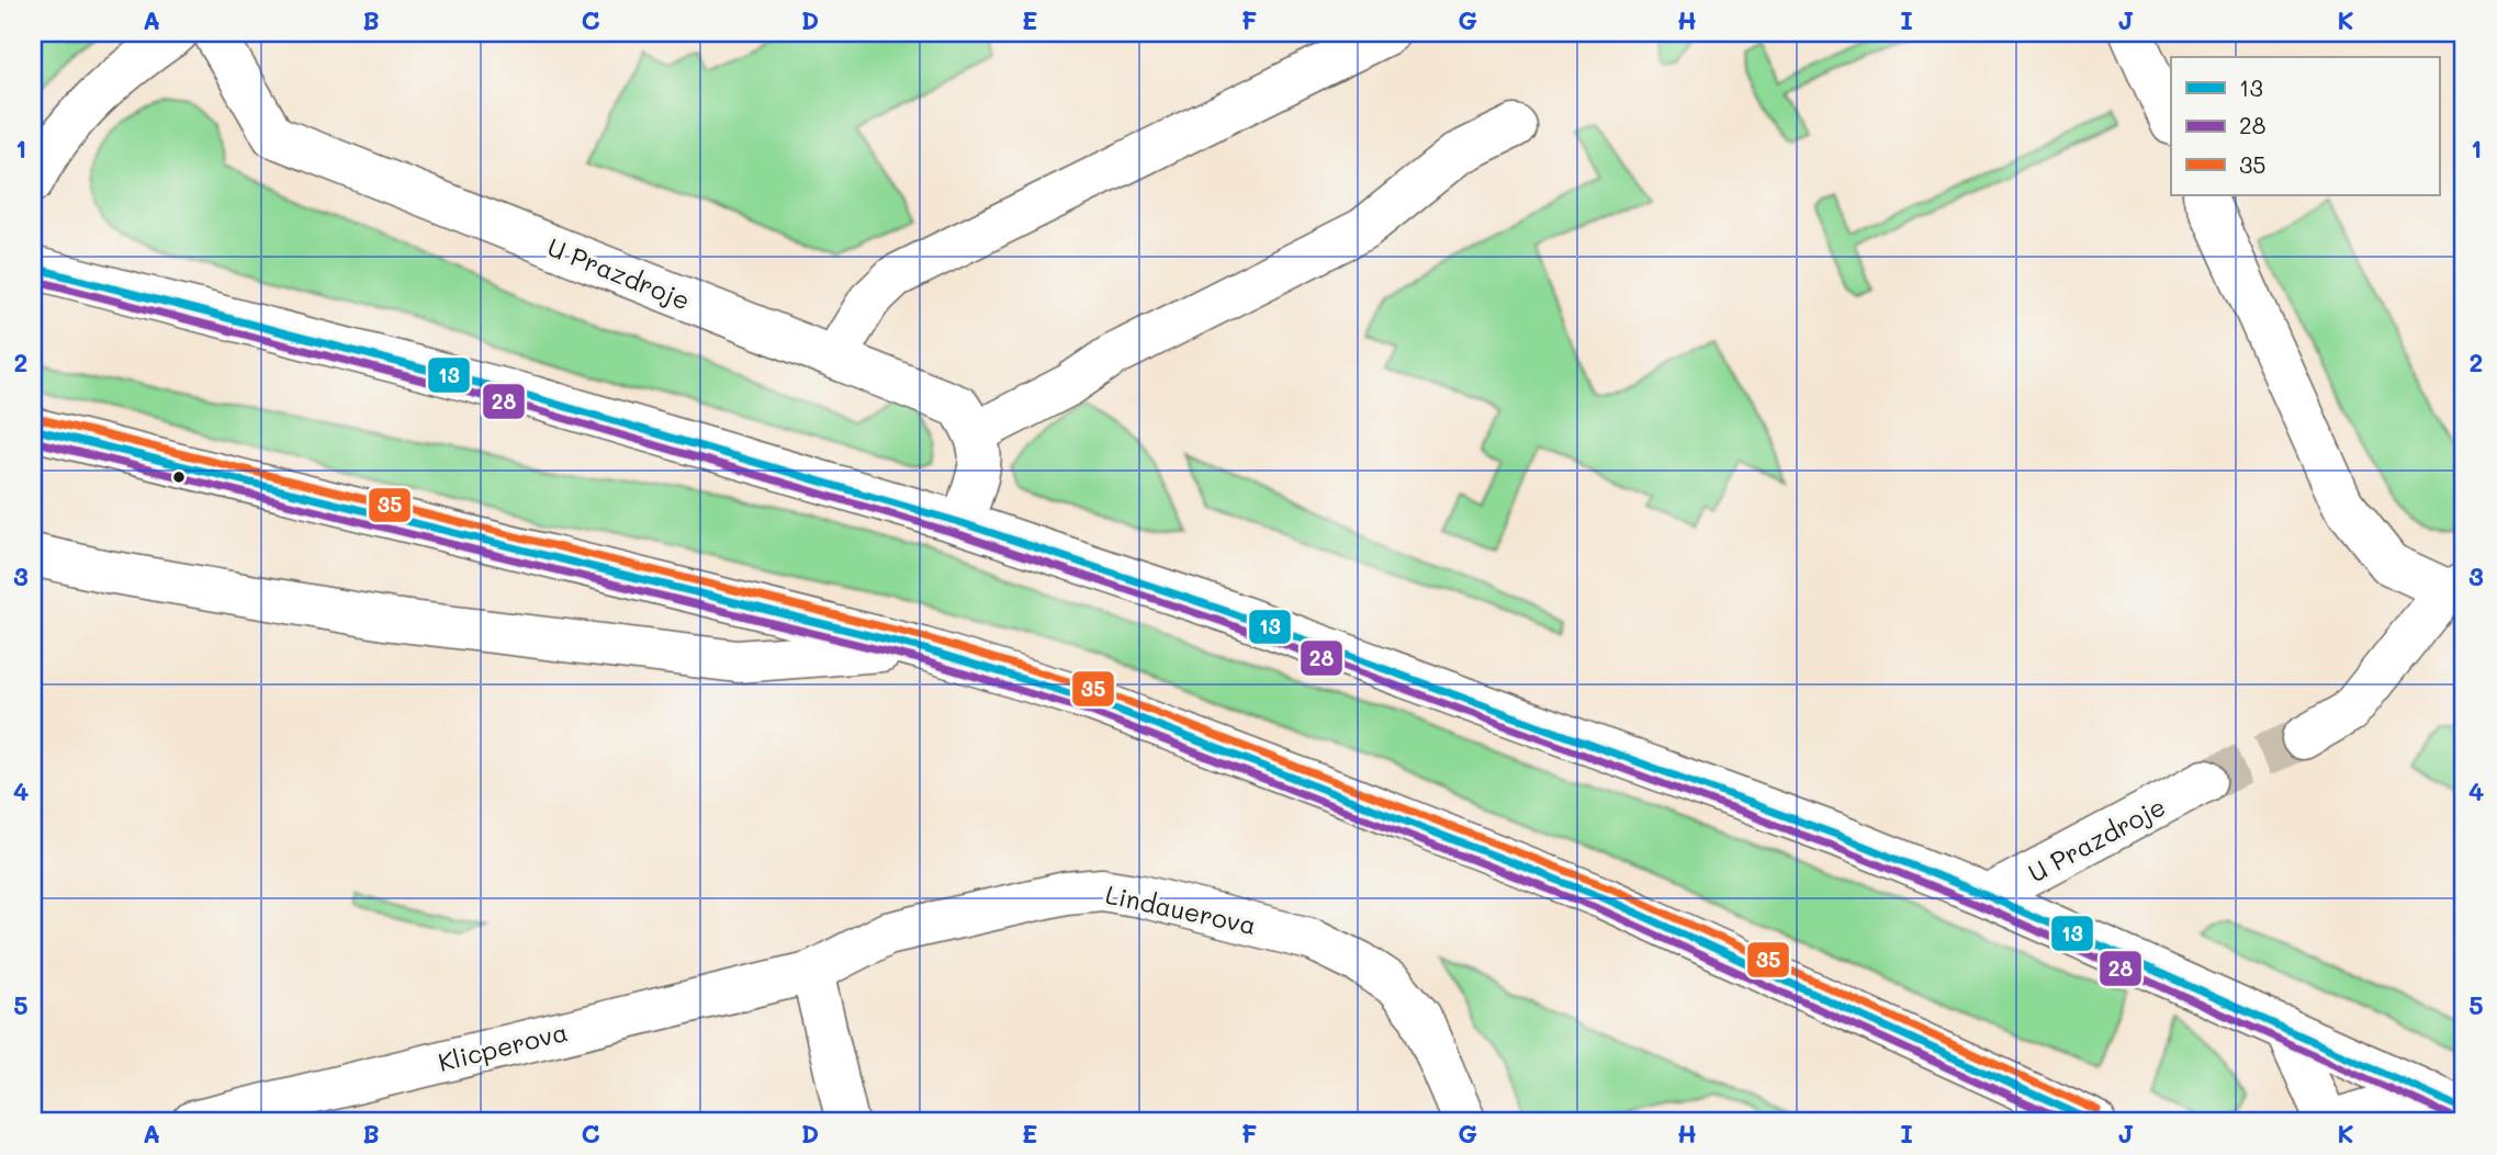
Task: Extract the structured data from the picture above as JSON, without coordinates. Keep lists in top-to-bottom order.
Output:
{
  "streets": {
    "main road": ["U Prazdroje", "Lindauerova", "Klicperova"]
  },
  "crossings": [
    ["Lindauerova", "Klicperova"]
  ],
  "lines": ["transit line 13", "transit line 28", "transit line 35"],
  "legend": ["13", "28", "35"],
  "grid": {
    "columns": [
      "A",
      "B",
      "C",
      "D",
      "E",
      "F",
      "G",
      "H",
      "I",
      "J",
      "K"
    ],
    "rows": [
      "1",
      "2",
      "3",
      "4",
      "5"
    ]
  }
}
